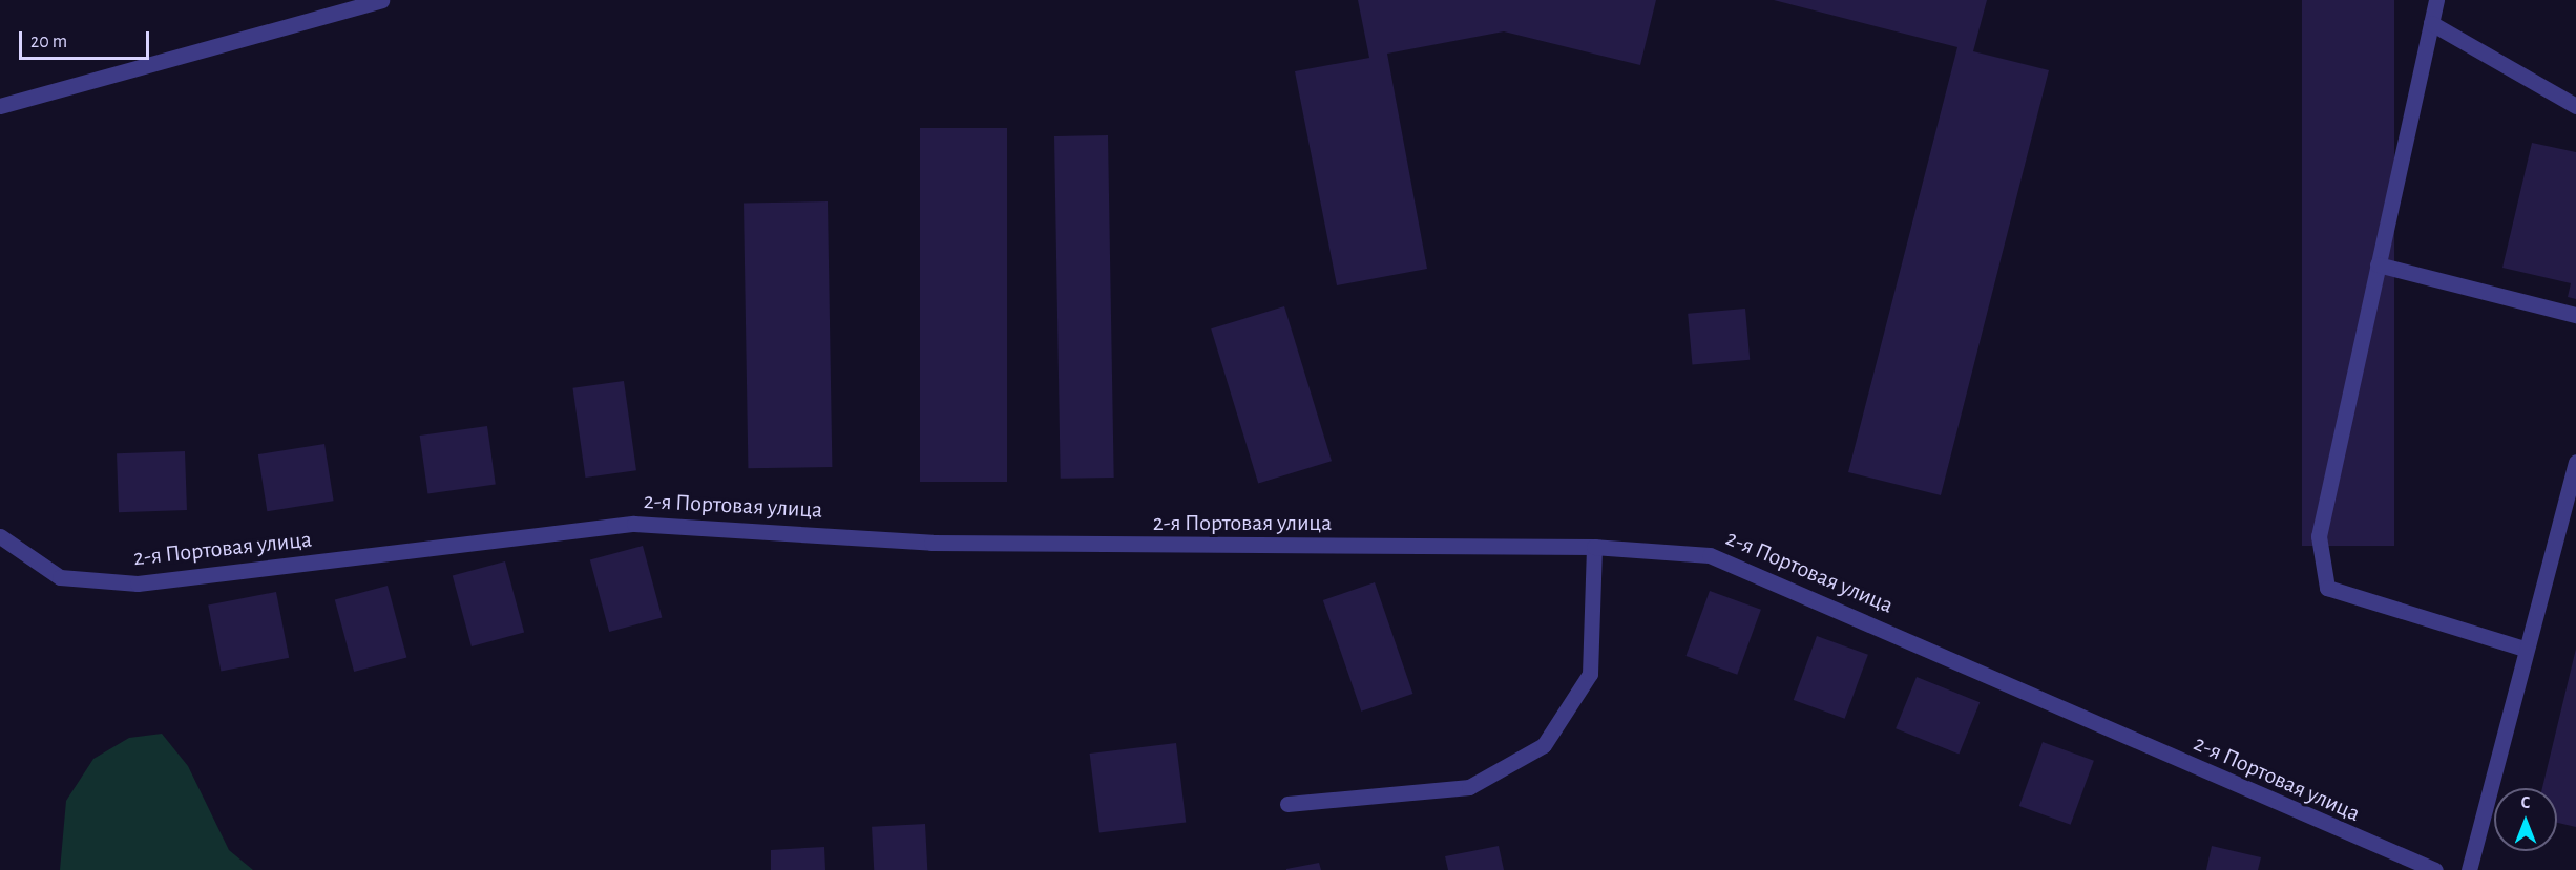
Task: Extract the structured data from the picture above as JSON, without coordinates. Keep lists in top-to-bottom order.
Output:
{
  "streets": {
    "street": ["2-я Портовая улица"]
  },
  "scale_bar": "20 m",
  "north": "top"
}
